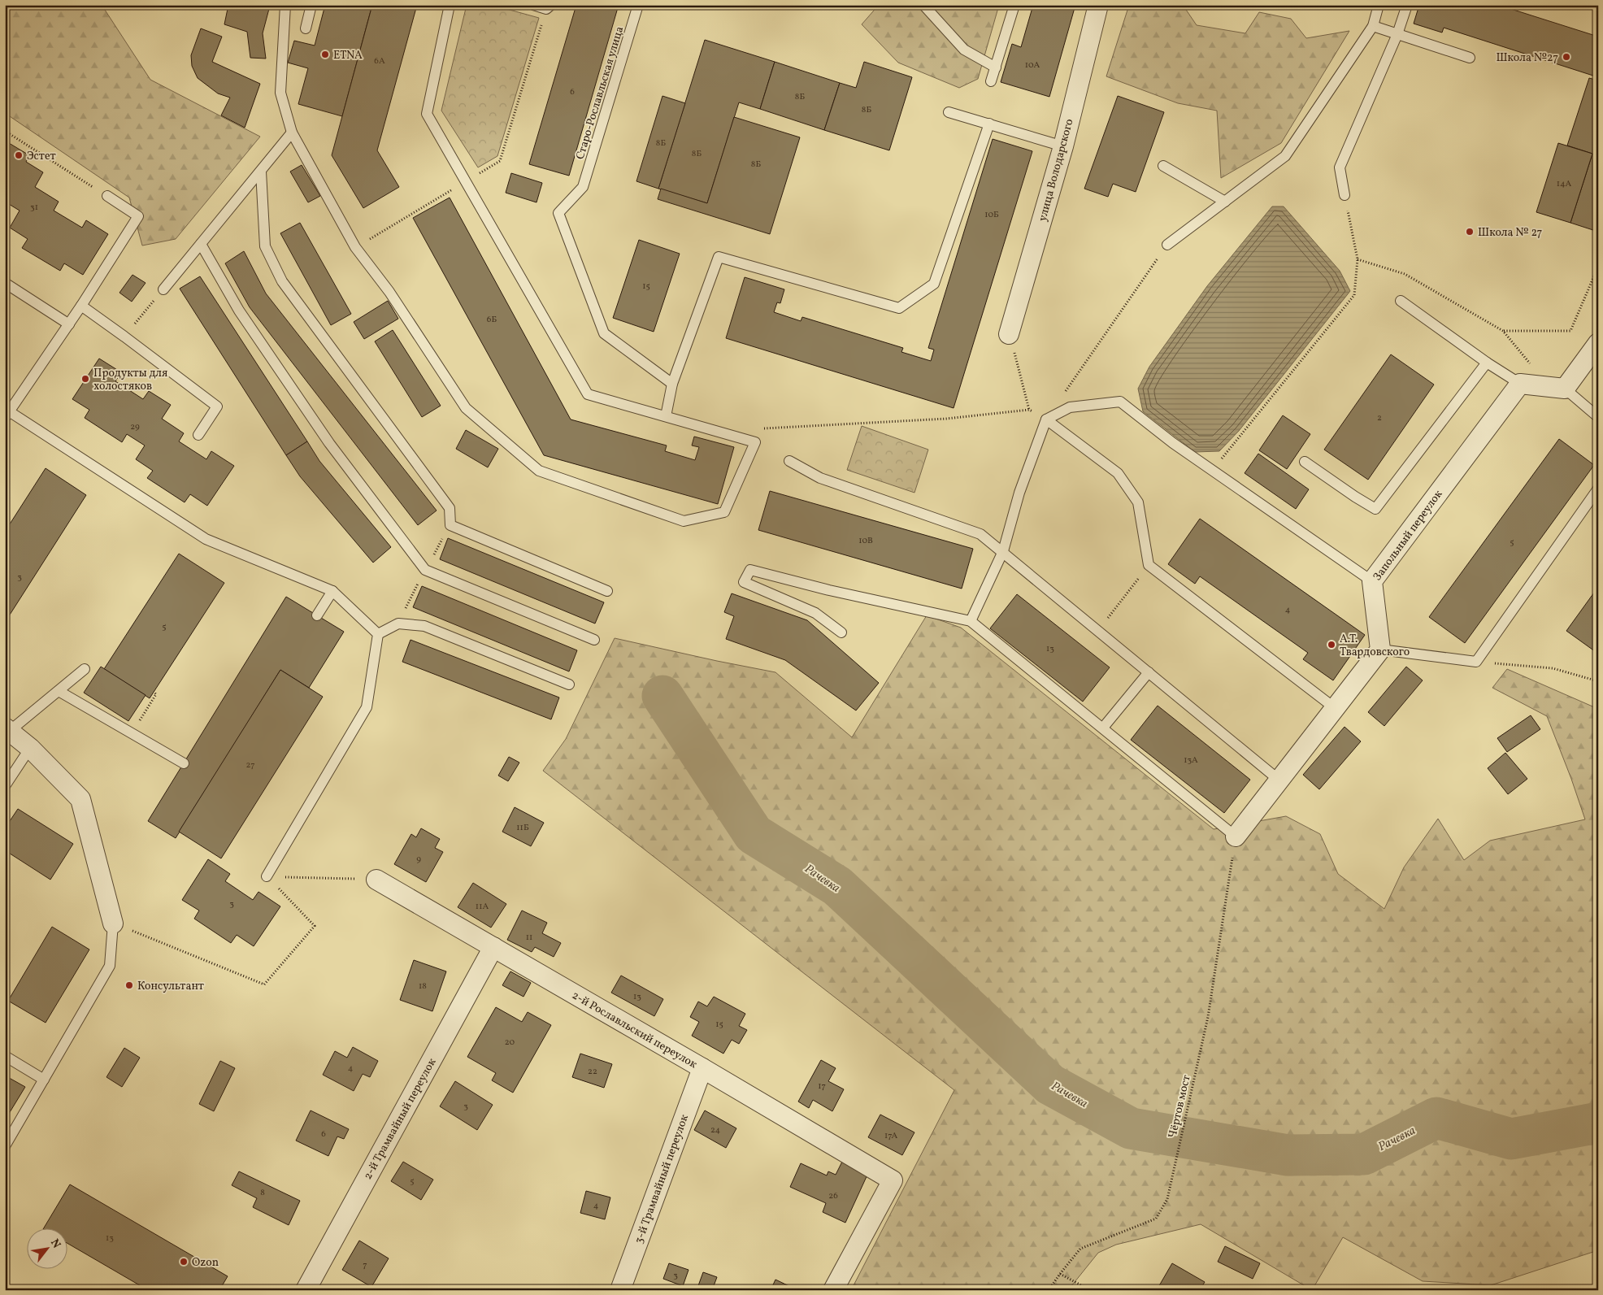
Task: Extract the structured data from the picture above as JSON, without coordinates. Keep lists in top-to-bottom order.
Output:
{
  "streets": {
    "street": [
      "улица Володарского",
      "Запольный переулок",
      "2-й Рославльский переулок",
      "2-й Трамвайный переулок",
      "3-й Трамвайный переулок"
    ],
    "lane": ["Старо-Рославльская улица"],
    "path": ["Чёртов мост"]
  },
  "crossings": [
    ["2-й Рославльский переулок", "2-й Трамвайный переулок"],
    ["2-й Рославльский переулок", "3-й Трамвайный переулок"]
  ],
  "water": ["Рачевка"],
  "places": [
    "ETNA",
    "Школа №27",
    "Эстет",
    "Школа № 27",
    "Продукты для холостяков",
    "А.Т. Твардовского",
    "Консультант",
    "Ozon"
  ],
  "house_numbers": [
    "6А",
    "10А",
    "6",
    "8Б",
    "8Б",
    "8Б",
    "8Б",
    "8Б",
    "14А",
    "31",
    "10Б",
    "15",
    "6Б",
    "2",
    "29",
    "10В",
    "5",
    "3",
    "4",
    "5",
    "13",
    "13А",
    "27",
    "11Б",
    "9",
    "3",
    "11А",
    "11",
    "18",
    "13",
    "15",
    "20",
    "4",
    "22",
    "17",
    "3",
    "24",
    "6",
    "17А",
    "5",
    "8",
    "26",
    "4",
    "13",
    "7",
    "3"
  ],
  "north": "top right"
}
